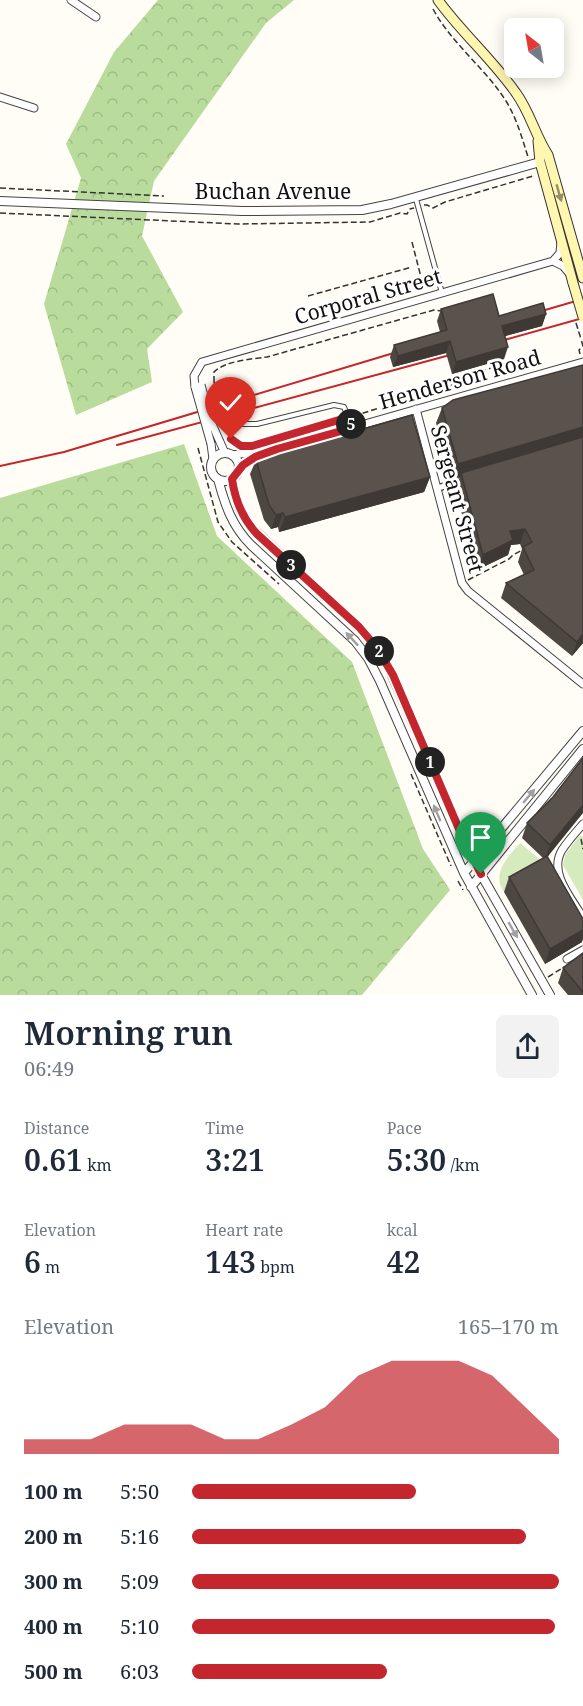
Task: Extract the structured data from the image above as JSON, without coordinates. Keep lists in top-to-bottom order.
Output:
{
  "streets": {
    "street": [
      "Buchan Avenue",
      "Corporal Street",
      "Henderson Road",
      "Sergeant Street"
    ]
  },
  "crossings": [
    ["Henderson Road", "Sergeant Street"]
  ],
  "north": "top left",
  "page": {
    "pins": [
      "5",
      "3",
      "2",
      "1"
    ],
    "heading": ["Morning run", "06:49"],
    "stats": [
      ["Distance", "0.61 km"],
      ["Time", "3:21"],
      ["Pace", "5:30 /km"],
      ["Elevation", "6 m"],
      ["Heart rate", "143 bpm"],
      ["kcal", "42"]
    ],
    "chart": ["Elevation", "165–170 m"],
    "list": [
      {
        "name": "100 m",
        "note": "5:50"
      },
      {
        "name": "200 m",
        "note": "5:16"
      },
      {
        "name": "300 m",
        "note": "5:09"
      },
      {
        "name": "400 m",
        "note": "5:10"
      },
      {
        "name": "500 m",
        "note": "6:03"
      }
    ]
  }
}
